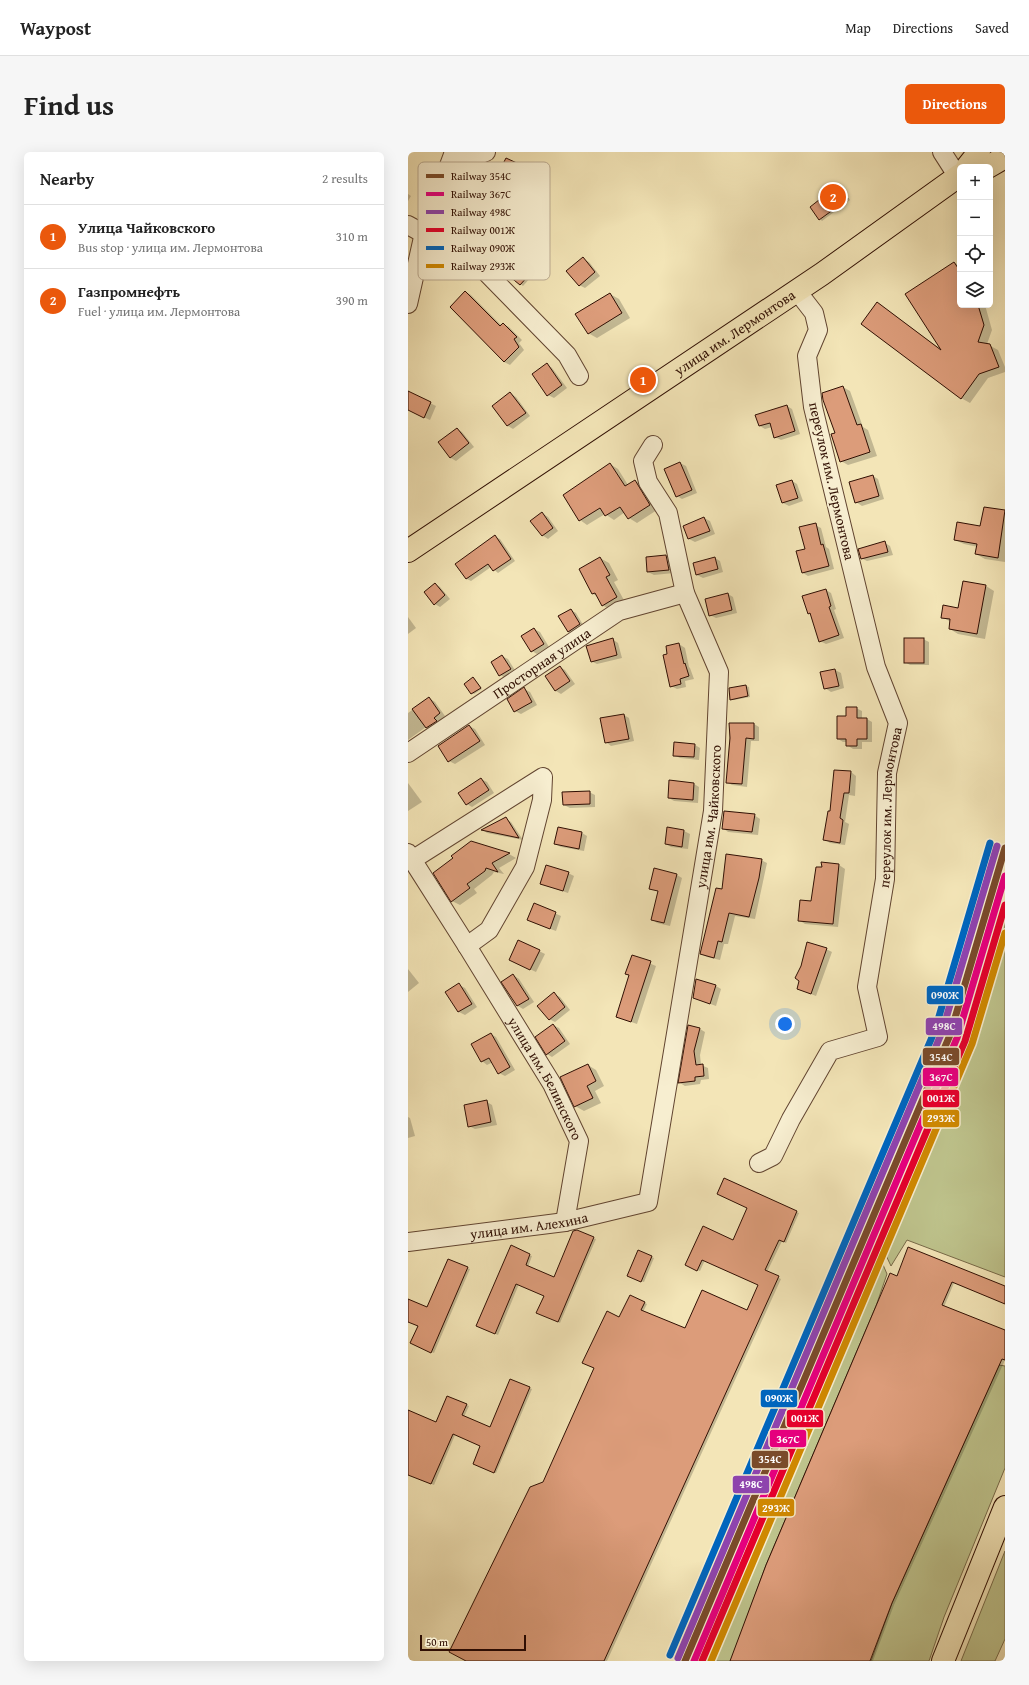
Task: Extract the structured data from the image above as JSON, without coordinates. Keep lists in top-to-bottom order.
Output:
{
  "streets": {
    "main road": ["улица им. Лермонтова"],
    "street": [
      "переулок им. Лермонтова",
      "Просторная улица",
      "улица им. Чайковского",
      "улица им. Белинского",
      "улица им. Алехина"
    ]
  },
  "crossings": [
    ["улица им. Лермонтова", "переулок им. Лермонтова"],
    ["Просторная улица", "улица им. Чайковского"],
    ["улица им. Чайковского", "улица им. Алехина"],
    ["улица им. Белинского", "улица им. Алехина"]
  ],
  "lines": [
    "rail line 090Ж",
    "rail line 498С",
    "rail line 354С",
    "rail line 367С",
    "rail line 001Ж",
    "rail line 293Ж"
  ],
  "legend": [
    "Railway 354С",
    "Railway 367С",
    "Railway 498С",
    "Railway 001Ж",
    "Railway 090Ж",
    "Railway 293Ж"
  ],
  "scale_bar": "50 m",
  "page": {
    "header": "Waypost",
    "nav": ["Map", "Directions", "Saved"],
    "title": "Find us",
    "buttons": "Directions",
    "heading": ["Nearby", "2 results"],
    "map_buttons": ["+", "−"],
    "pins": ["2", "1"],
    "list": [
      {
        "mark": "1",
        "name": "Улица Чайковского",
        "note": "Bus stop · улица им. Лермонтова",
        "value": "310 m"
      },
      {
        "mark": "2",
        "name": "Газпромнефть",
        "note": "Fuel · улица им. Лермонтова",
        "value": "390 m"
      }
    ],
    "scale": "50 m"
  }
}
